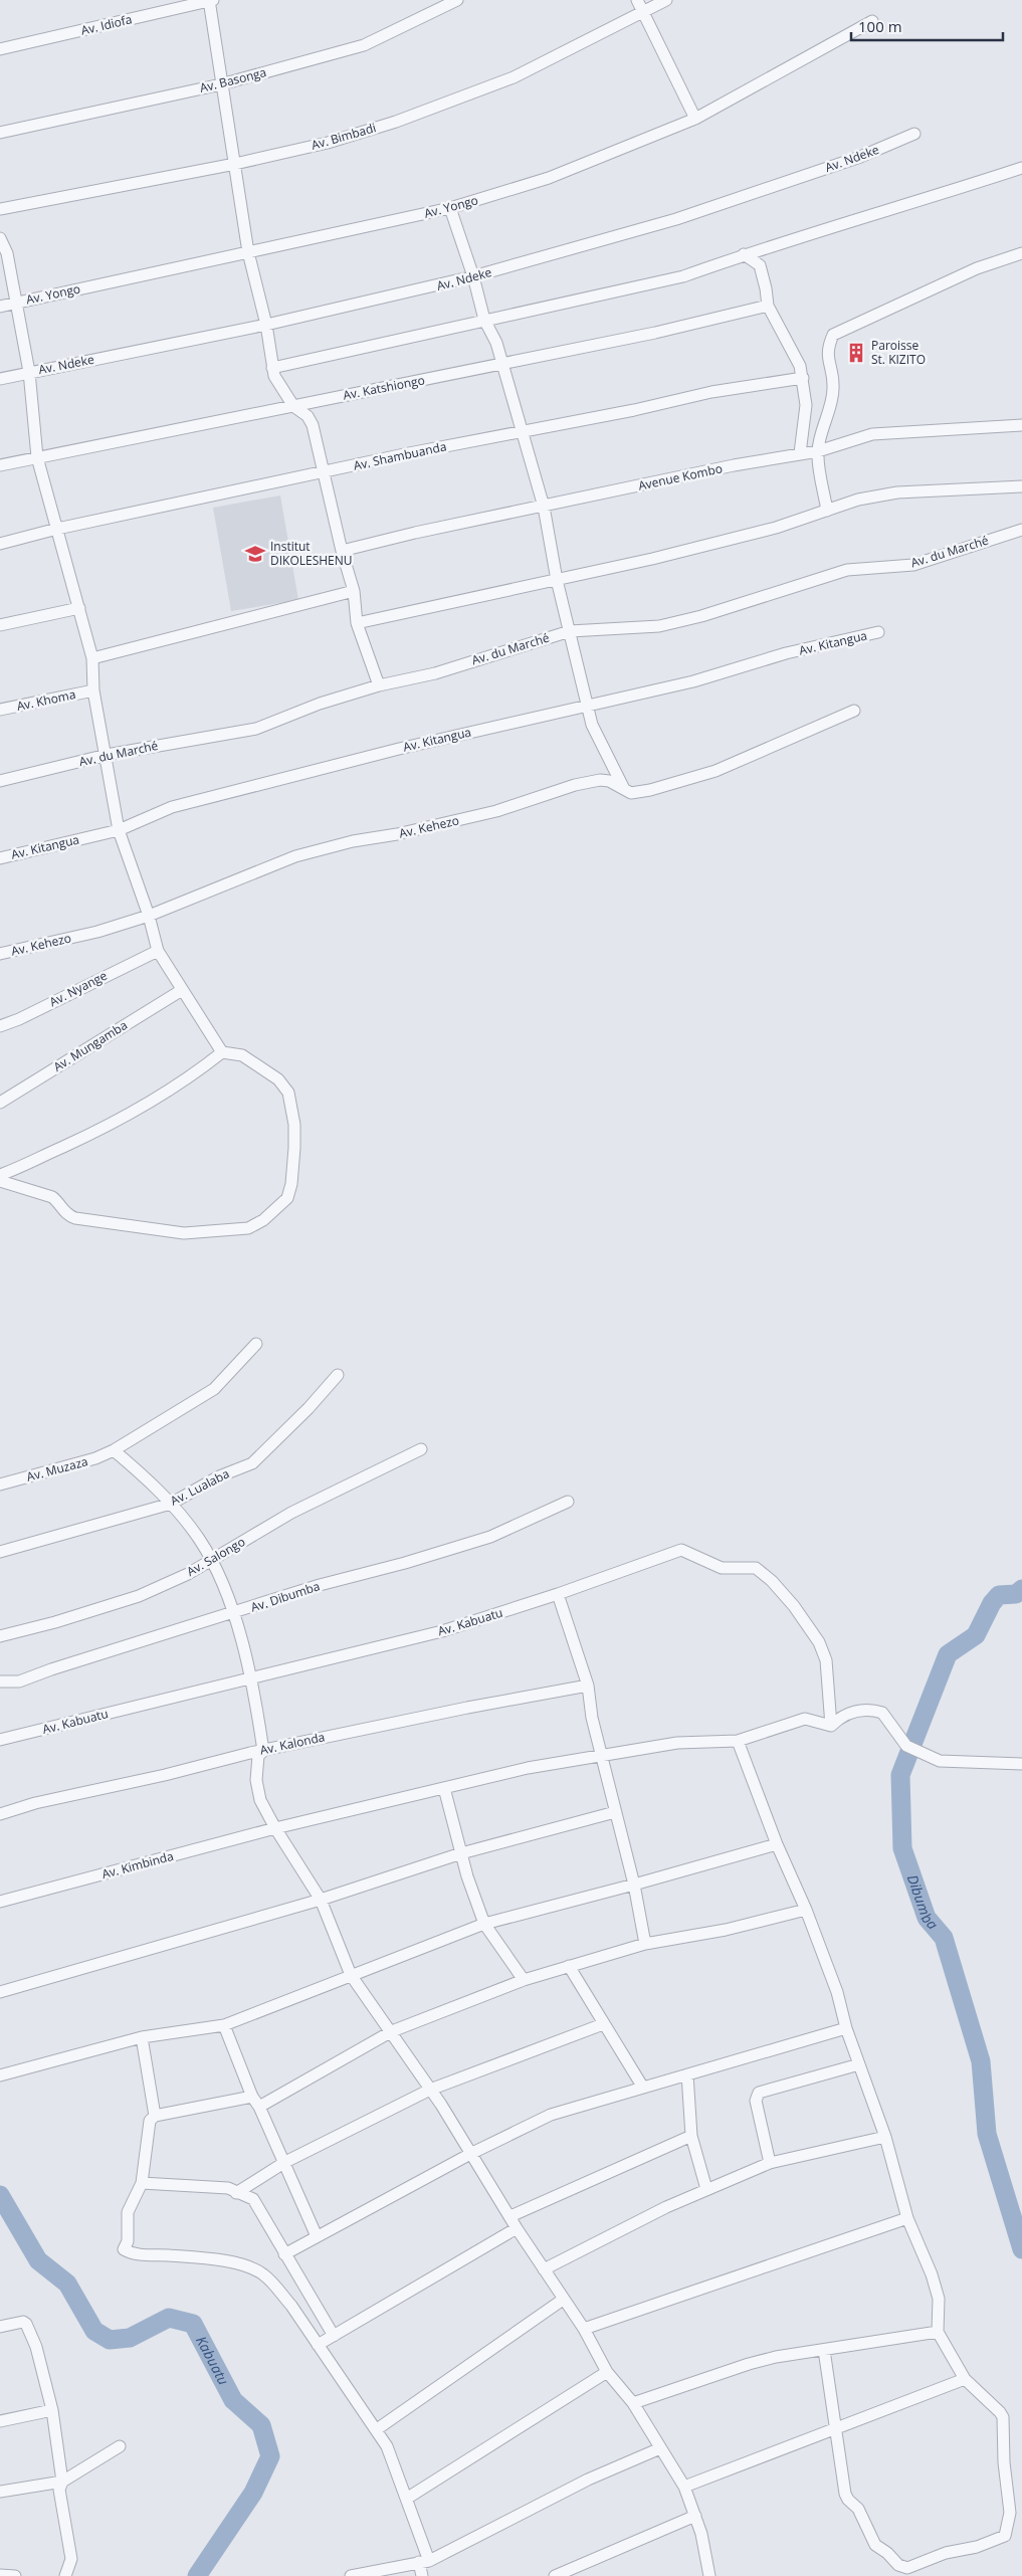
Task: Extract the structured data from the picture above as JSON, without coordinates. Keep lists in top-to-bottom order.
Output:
{
  "streets": {
    "street": [
      "Av. Idiofa",
      "Av. Basonga",
      "Av. Bimbadi",
      "Av. Ndeke",
      "Av. Yongo",
      "Av. Katshiongo",
      "Av. Shambuanda",
      "Avenue Kombo",
      "Av. du Marché",
      "Av. Kitangua",
      "Av. Khoma",
      "Av. Kehezo",
      "Av. Nyange",
      "Av. Mungamba",
      "Av. Muzaza",
      "Av. Lualaba",
      "Av. Salongo",
      "Av. Dibumba",
      "Av. Kabuatu",
      "Av. Kalonda",
      "Av. Kimbinda"
    ]
  },
  "crossings": [
    ["Av. Kabuatu", "Av. Kimbinda"]
  ],
  "water": ["Dibumba", "Kabuatu"],
  "places": {
    "building": ["Paroisse St. KIZITO"],
    "school or university": ["Institut DIKOLESHENU"]
  },
  "scale_bar": "100 m"
}
